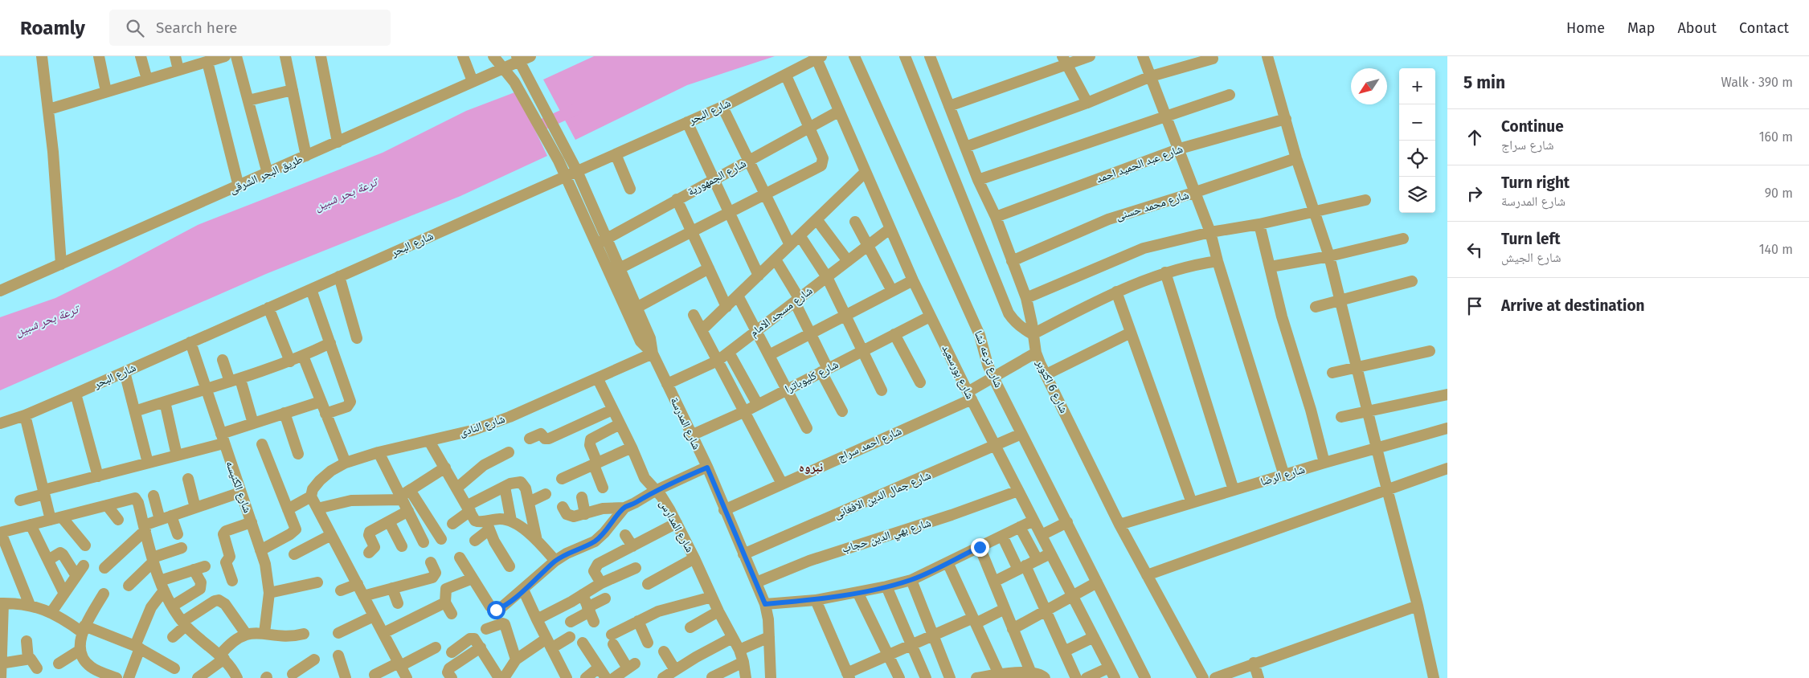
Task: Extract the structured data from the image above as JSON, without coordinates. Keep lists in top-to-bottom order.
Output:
{
  "streets": {
    "street": [
      "شارع البحر",
      "شارع عبد الحميد احمد",
      "طريق البحر الشرقى",
      "شارع الجمهورية",
      "شارع محمد حسنى",
      "شارع مسجد الامام",
      "شارع ترعه نشا",
      "شارع بورسعيد",
      "شارع كليوباترا",
      "شارع 6 اكتوبر",
      "شارع المدرسة",
      "شارع النادى",
      "شارع احمد سراج",
      "شارع الرضا",
      "شارع الكنيسه",
      "شارع جمال الدين الافغانى",
      "شارع المدارس",
      "شارع بهي الدين حجاب"
    ]
  },
  "crossings": [
    ["شارع البحر", "شارع بورسعيد"],
    ["شارع البحر", "شارع المدرسة"],
    ["شارع البحر", "شارع الكنيسه"],
    ["شارع عبد الحميد احمد", "شارع 6 اكتوبر"],
    ["طريق البحر الشرقى", "شارع المدرسة"],
    ["شارع الجمهورية", "شارع بورسعيد"],
    ["شارع الجمهورية", "شارع المدرسة"],
    ["شارع محمد حسنى", "شارع 6 اكتوبر"],
    ["شارع مسجد الامام", "شارع بورسعيد"],
    ["شارع مسجد الامام", "شارع المدرسة"],
    ["شارع ترعه نشا", "شارع احمد سراج"],
    ["شارع ترعه نشا", "شارع جمال الدين الافغانى"],
    ["شارع بورسعيد", "شارع كليوباترا"],
    ["شارع بورسعيد", "شارع احمد سراج"],
    ["شارع بورسعيد", "شارع جمال الدين الافغانى"],
    ["شارع بورسعيد", "شارع بهي الدين حجاب"],
    ["شارع كليوباترا", "شارع المدرسة"],
    ["شارع 6 اكتوبر", "شارع احمد سراج"],
    ["شارع 6 اكتوبر", "شارع الرضا"],
    ["شارع المدرسة", "شارع النادى"],
    ["شارع المدرسة", "شارع احمد سراج"],
    ["شارع المدرسة", "شارع جمال الدين الافغانى"],
    ["شارع المدرسة", "شارع بهي الدين حجاب"],
    ["شارع النادى", "شارع المدارس"]
  ],
  "districts": ["نبروه"],
  "water": ["ترعة بحر شبين"],
  "north": "bottom left",
  "page": {
    "header": "Roamly",
    "search": "Search here",
    "nav": [
      "Home",
      "Map",
      "About",
      "Contact"
    ],
    "heading": ["5 min", "Walk · 390 m"],
    "map_buttons": ["+", "−"],
    "list": [
      ["Continue", "شارع سراج", "160 m"],
      ["Turn right", "شارع المدرسة", "90 m"],
      ["Turn left", "شارع الجيش", "140 m"],
      "Arrive at destination"
    ]
  }
}
